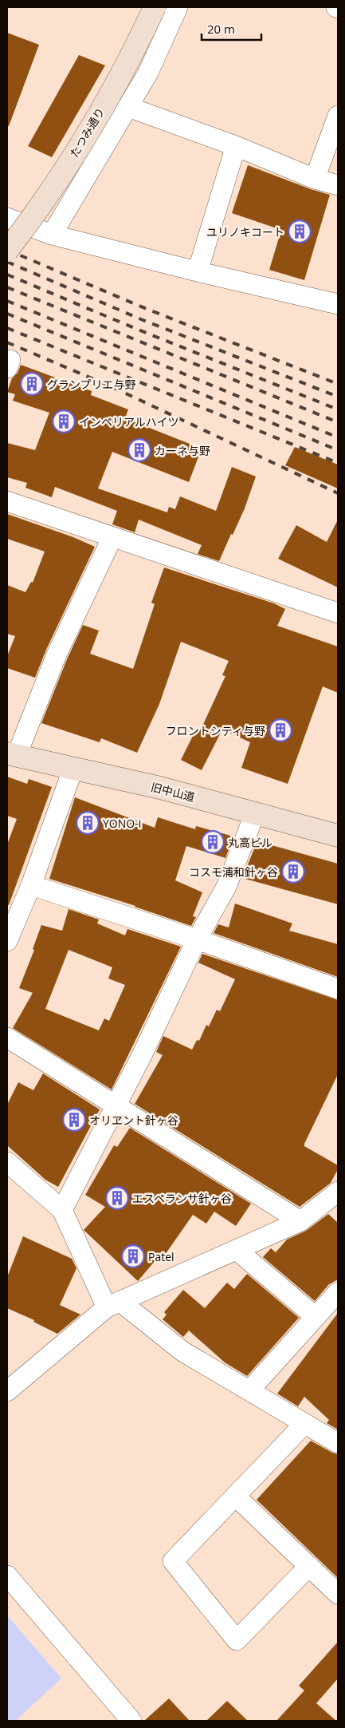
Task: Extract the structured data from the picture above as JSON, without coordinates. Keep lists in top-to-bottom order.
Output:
{
  "streets": {
    "main road": ["たつみ通り", "旧中山道"]
  },
  "places": {
    "building": [
      "ユリノキコート",
      "グランプリエ与野",
      "インペリアルハイツ",
      "カーネ与野",
      "フロントシティ与野",
      "YONO-i",
      "丸高ビル",
      "コスモ浦和針ヶ谷",
      "オリヱント針ヶ谷",
      "エスペランサ針ヶ谷",
      "Patel"
    ]
  },
  "scale_bar": "20 m"
}
